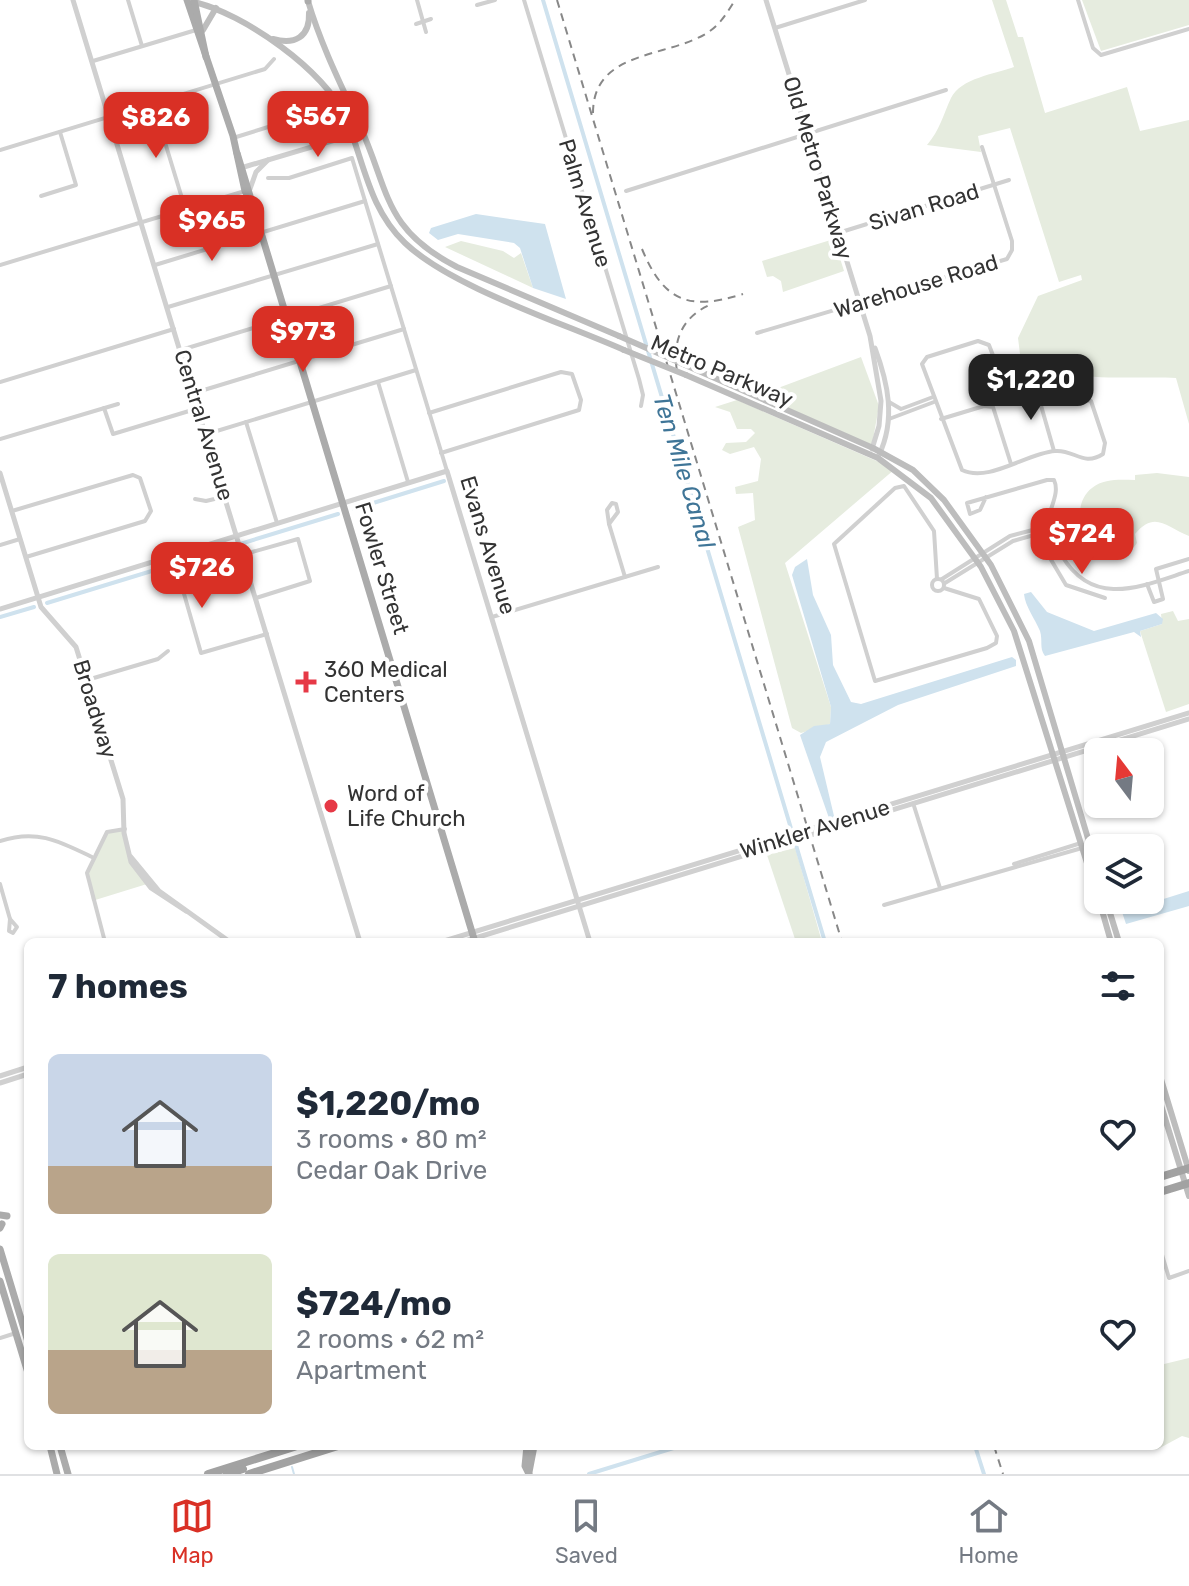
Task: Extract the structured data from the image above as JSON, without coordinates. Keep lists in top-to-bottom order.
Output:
{
  "streets": {
    "main road": ["Metro Parkway", "Fowler Street"],
    "street": [
      "Old Metro Parkway",
      "Palm Avenue",
      "Sivan Road",
      "Warehouse Road",
      "Central Avenue",
      "Evans Avenue",
      "Broadway",
      "Winkler Avenue"
    ]
  },
  "crossings": [
    ["Old Metro Parkway", "Sivan Road"],
    ["Old Metro Parkway", "Warehouse Road"],
    ["Old Metro Parkway", "Metro Parkway"],
    ["Sivan Road", "Warehouse Road"],
    ["Metro Parkway", "Fowler Street"],
    ["Metro Parkway", "Winkler Avenue"],
    ["Evans Avenue", "Winkler Avenue"],
    ["Fowler Street", "Winkler Avenue"]
  ],
  "water": ["Ten Mile Canal"],
  "places": {
    "health": ["360 Medical Centers"],
    "other": ["Word of Life Church"]
  },
  "north": "top",
  "page": {
    "price": [
      "$567",
      "$826",
      "$965",
      "$973",
      "$1,220",
      "$724",
      "$726"
    ],
    "heading": "7 homes",
    "list": [
      {
        "name": "$1,220/mo",
        "note": "3 rooms · 80 m² · Cedar Oak Drive"
      },
      {
        "name": "$724/mo",
        "note": "2 rooms · 62 m² · Apartment"
      }
    ],
    "tabs": ["Map", "Saved", "Home"]
  }
}
